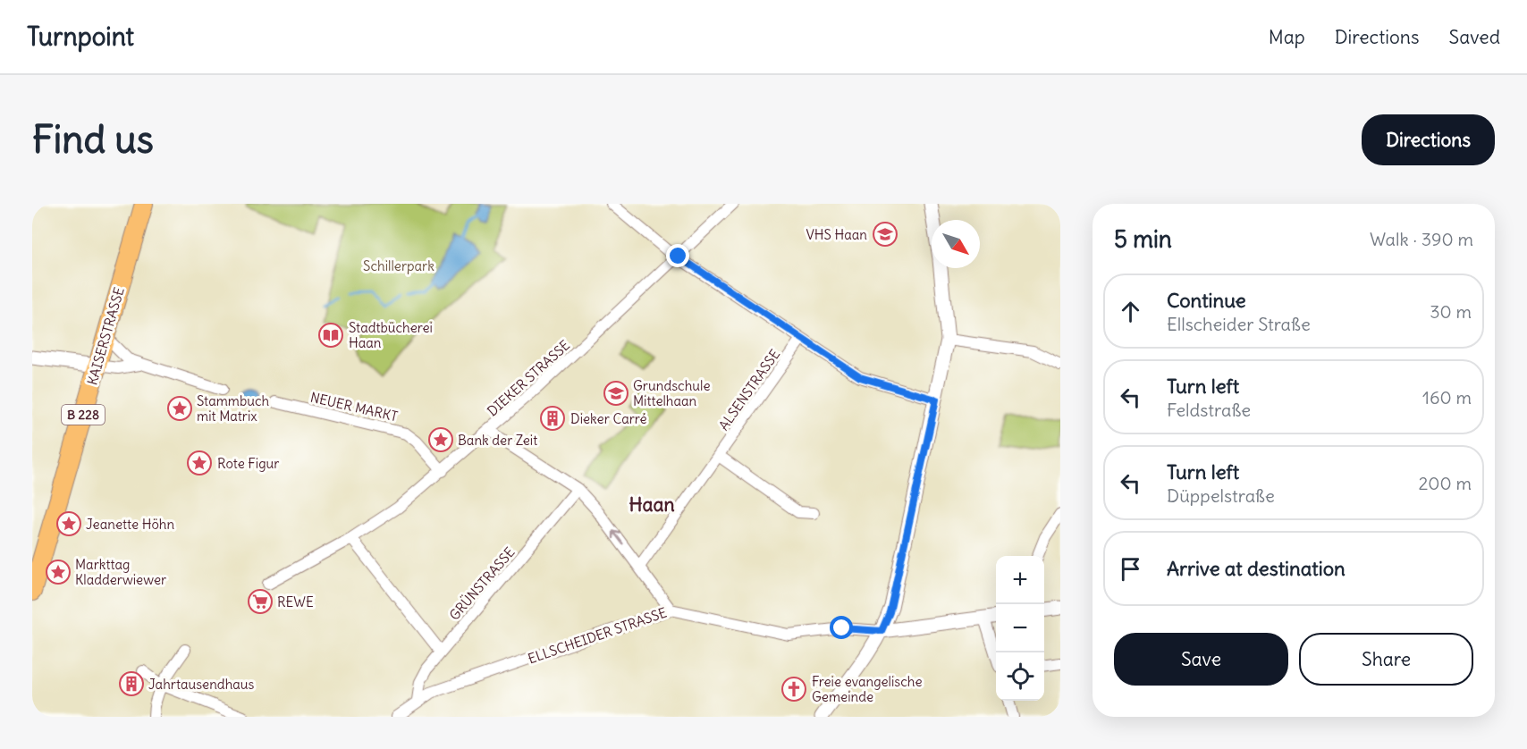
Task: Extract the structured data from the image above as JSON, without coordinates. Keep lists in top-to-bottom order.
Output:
{
  "streets": {
    "main road": ["KAISERSTRASSE", "B 228"],
    "street": [
      "DIEKER STRASSE",
      "ALSENSTRASSE",
      "NEUER MARKT",
      "GRÜNSTRASSE",
      "ELLSCHEIDER STRASSE"
    ]
  },
  "crossings": [
    ["DIEKER STRASSE", "NEUER MARKT"],
    ["GRÜNSTRASSE", "ELLSCHEIDER STRASSE"]
  ],
  "districts": ["Haan"],
  "parks": ["Schillerpark"],
  "places": {
    "school or university": ["VHS Haan", "Grundschule Mittelhaan"],
    "library": ["Stadtbücherei Haan"],
    "place": [
      "Stammbuch mit Matrix",
      "Bank der Zeit",
      "Rote Figur",
      "Jeanette Höhn",
      "Markttag Kladderwiewer"
    ],
    "building": ["Dieker Carré", "Jahrtausendhaus"],
    "supermarket": ["REWE"],
    "church": ["Freie evangelische Gemeinde"]
  },
  "north": "bottom right",
  "page": {
    "header": "Turnpoint",
    "nav": ["Map", "Directions", "Saved"],
    "buttons": [
      "Directions",
      ["Save", "Share"]
    ],
    "title": "Find us",
    "heading": ["5 min", "Walk · 390 m"],
    "list": [
      ["Continue", "Ellscheider Straße", "30 m"],
      ["Turn left", "Feldstraße", "160 m"],
      ["Turn left", "Düppelstraße", "200 m"],
      "Arrive at destination"
    ],
    "map_buttons": ["+", "−"]
  }
}
